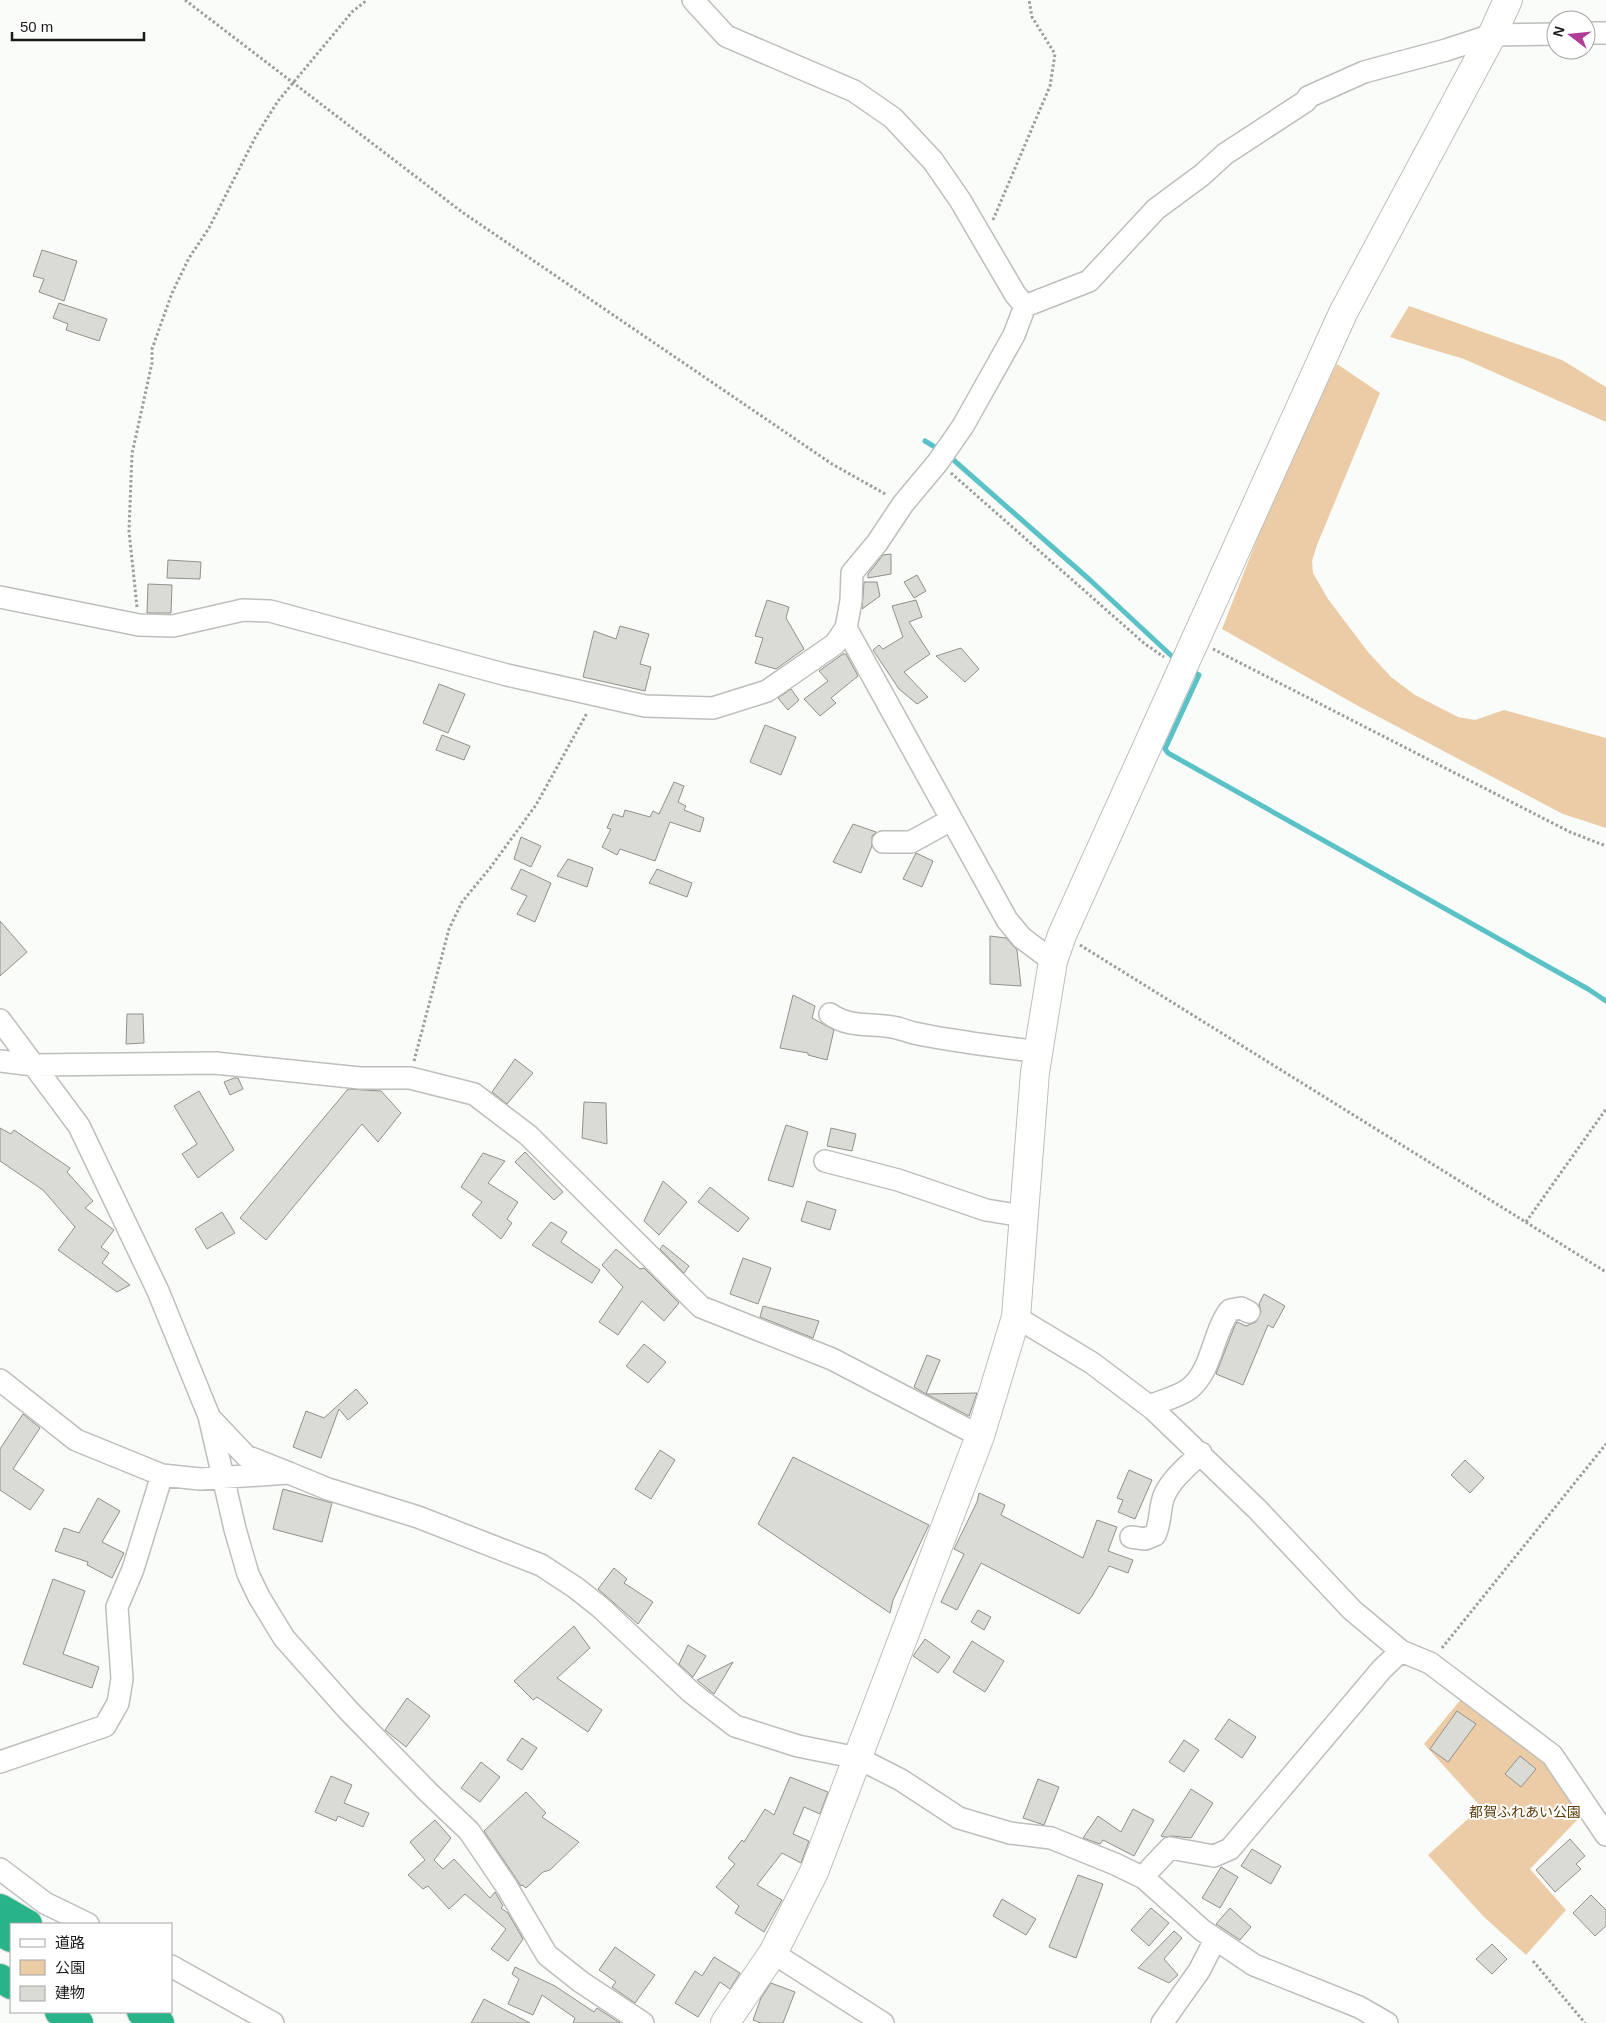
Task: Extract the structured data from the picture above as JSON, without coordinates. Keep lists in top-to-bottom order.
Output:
{
  "parks": ["都賀ふれあい公園"],
  "legend": ["道路", "公園", "建物"],
  "scale_bar": "50 m",
  "north": "left"
}
